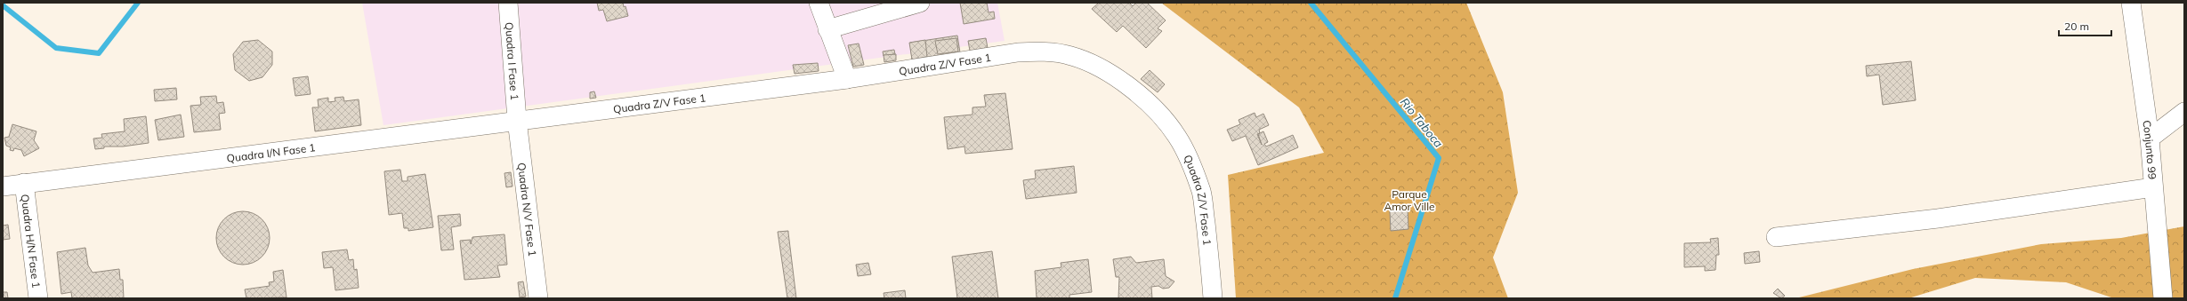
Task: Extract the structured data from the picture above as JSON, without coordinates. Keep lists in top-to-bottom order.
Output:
{
  "streets": {
    "street": [
      "Quadra I Fase 1",
      "Quadra Z/V Fase 1",
      "Conjunto 99",
      "Quadra I/N Fase 1",
      "Quadra N/V Fase 1",
      "Quadra H/N Fase 1"
    ]
  },
  "crossings": [
    ["Quadra I Fase 1", "Quadra Z/V Fase 1"],
    ["Quadra I Fase 1", "Quadra I/N Fase 1"],
    ["Quadra I Fase 1", "Quadra N/V Fase 1"],
    ["Quadra Z/V Fase 1", "Quadra I/N Fase 1"],
    ["Quadra Z/V Fase 1", "Quadra N/V Fase 1"],
    ["Quadra I/N Fase 1", "Quadra N/V Fase 1"],
    ["Quadra I/N Fase 1", "Quadra H/N Fase 1"]
  ],
  "water": ["Rio Taboca"],
  "parks": ["Parque Amor Ville"],
  "scale_bar": "20 m"
}
